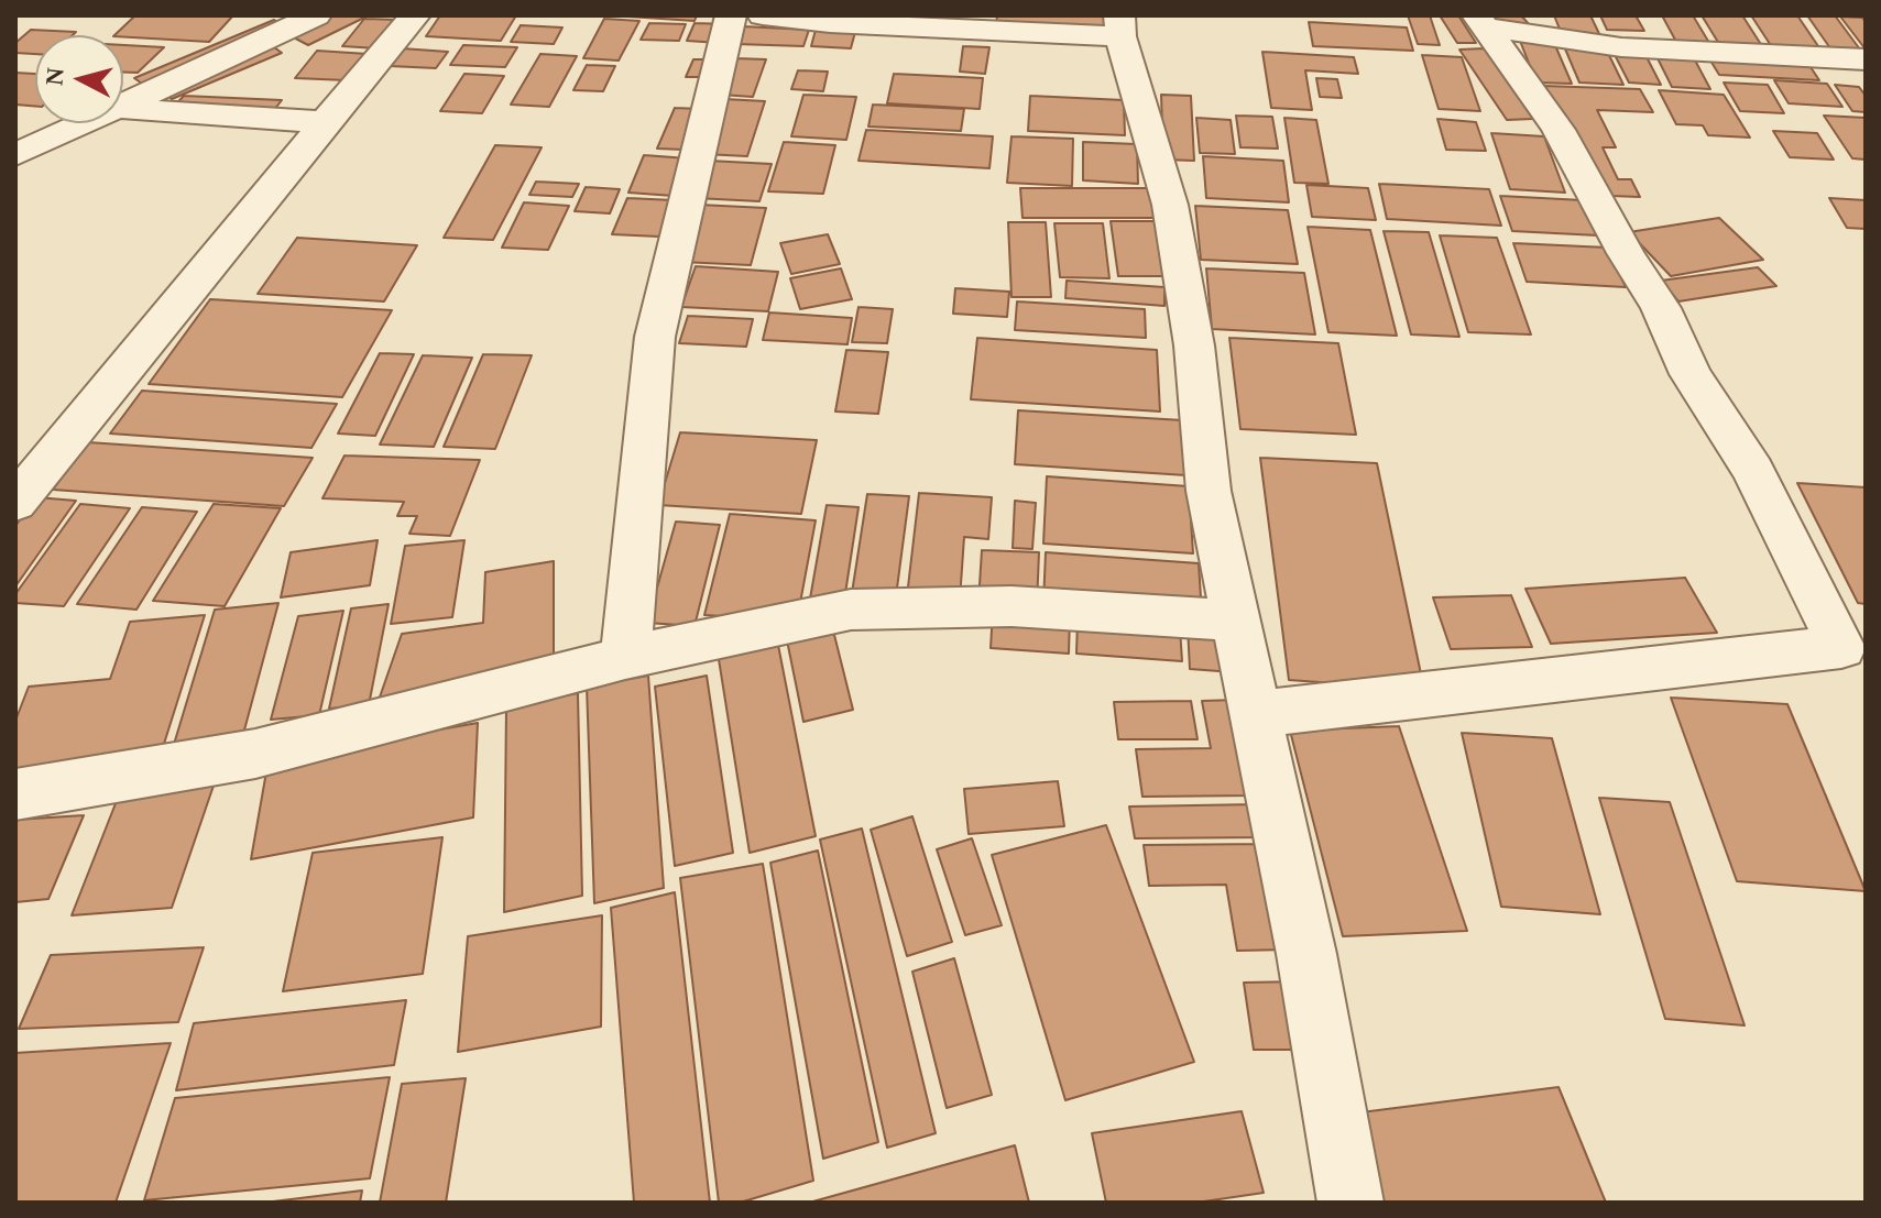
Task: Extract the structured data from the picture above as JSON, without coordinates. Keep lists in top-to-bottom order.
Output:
{
  "north": "left"
}
